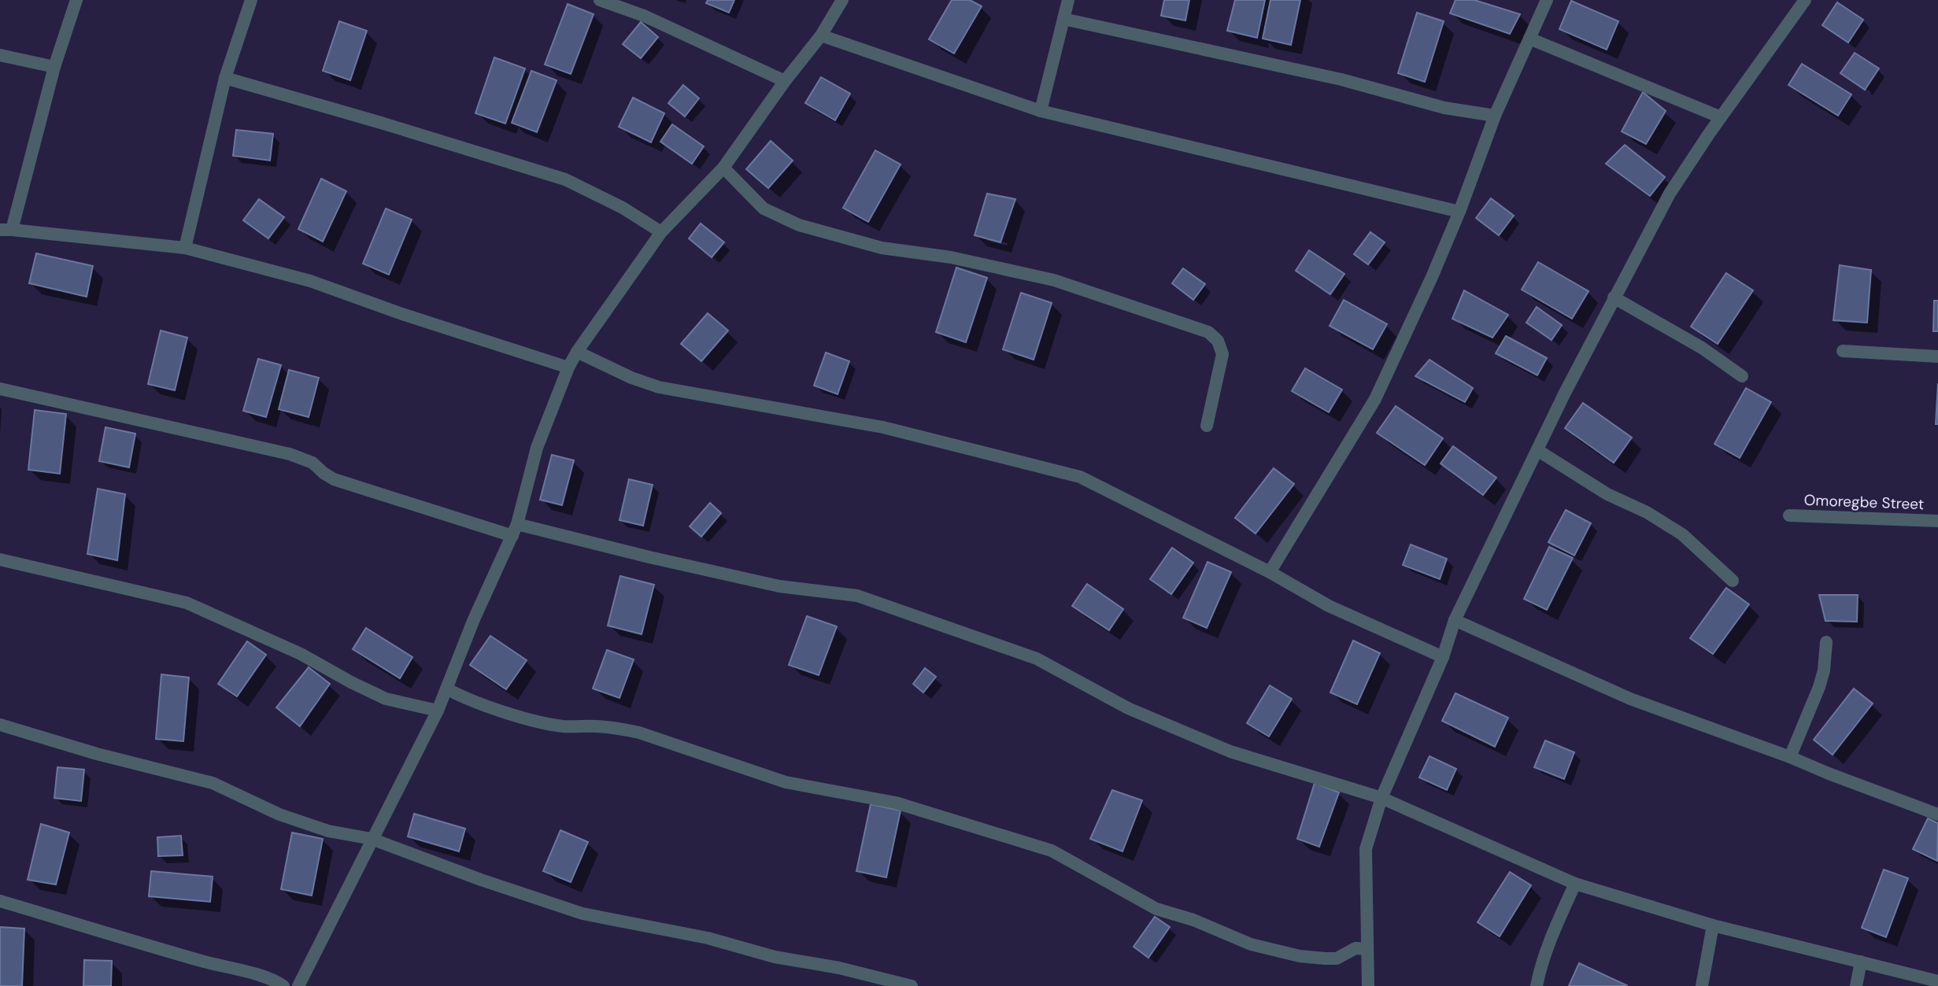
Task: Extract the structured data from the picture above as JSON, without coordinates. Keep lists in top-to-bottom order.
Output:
{
  "streets": {
    "street": ["Omoregbe Street"]
  }
}
